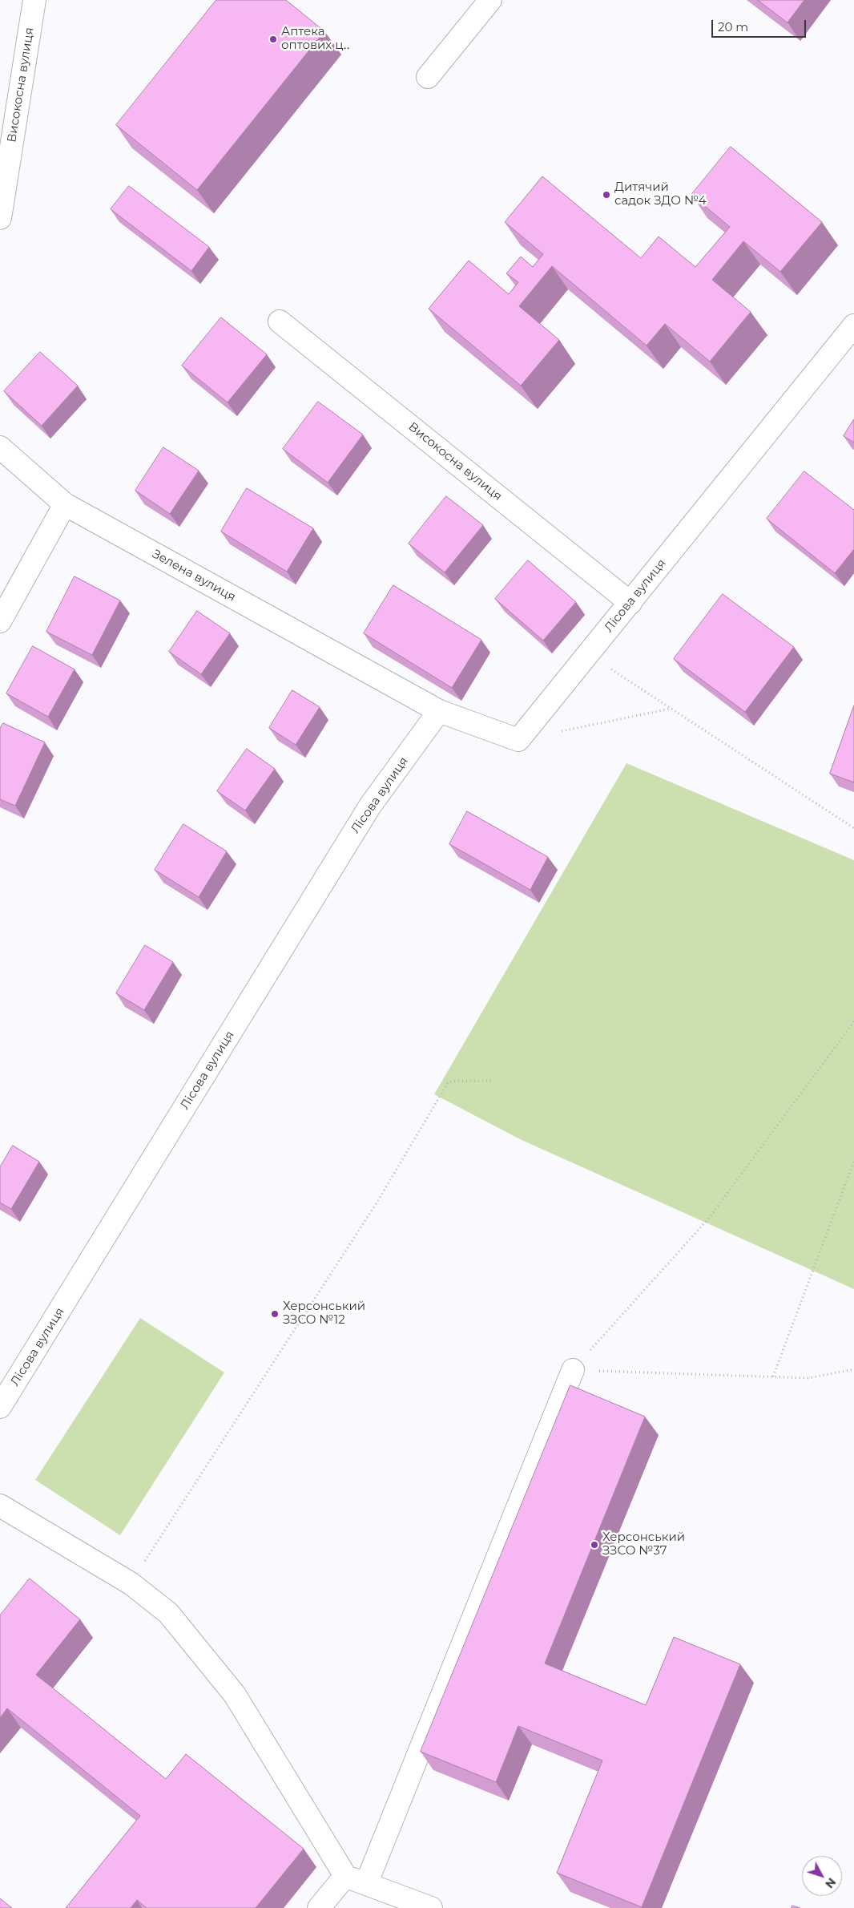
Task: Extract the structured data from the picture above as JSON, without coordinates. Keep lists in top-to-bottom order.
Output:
{
  "streets": {
    "street": ["Високосна вулиця", "Зелена вулиця", "Лісова вулиця"]
  },
  "crossings": [
    ["Високосна вулиця", "Лісова вулиця"],
    ["Зелена вулиця", "Лісова вулиця"]
  ],
  "places": [
    "Аптека оптових ц‥",
    "Дитячий садок ЗДО №4",
    "Херсонський ЗЗСО №12",
    "Херсонський ЗЗСО №37"
  ],
  "scale_bar": "20 m",
  "north": "bottom right"
}
